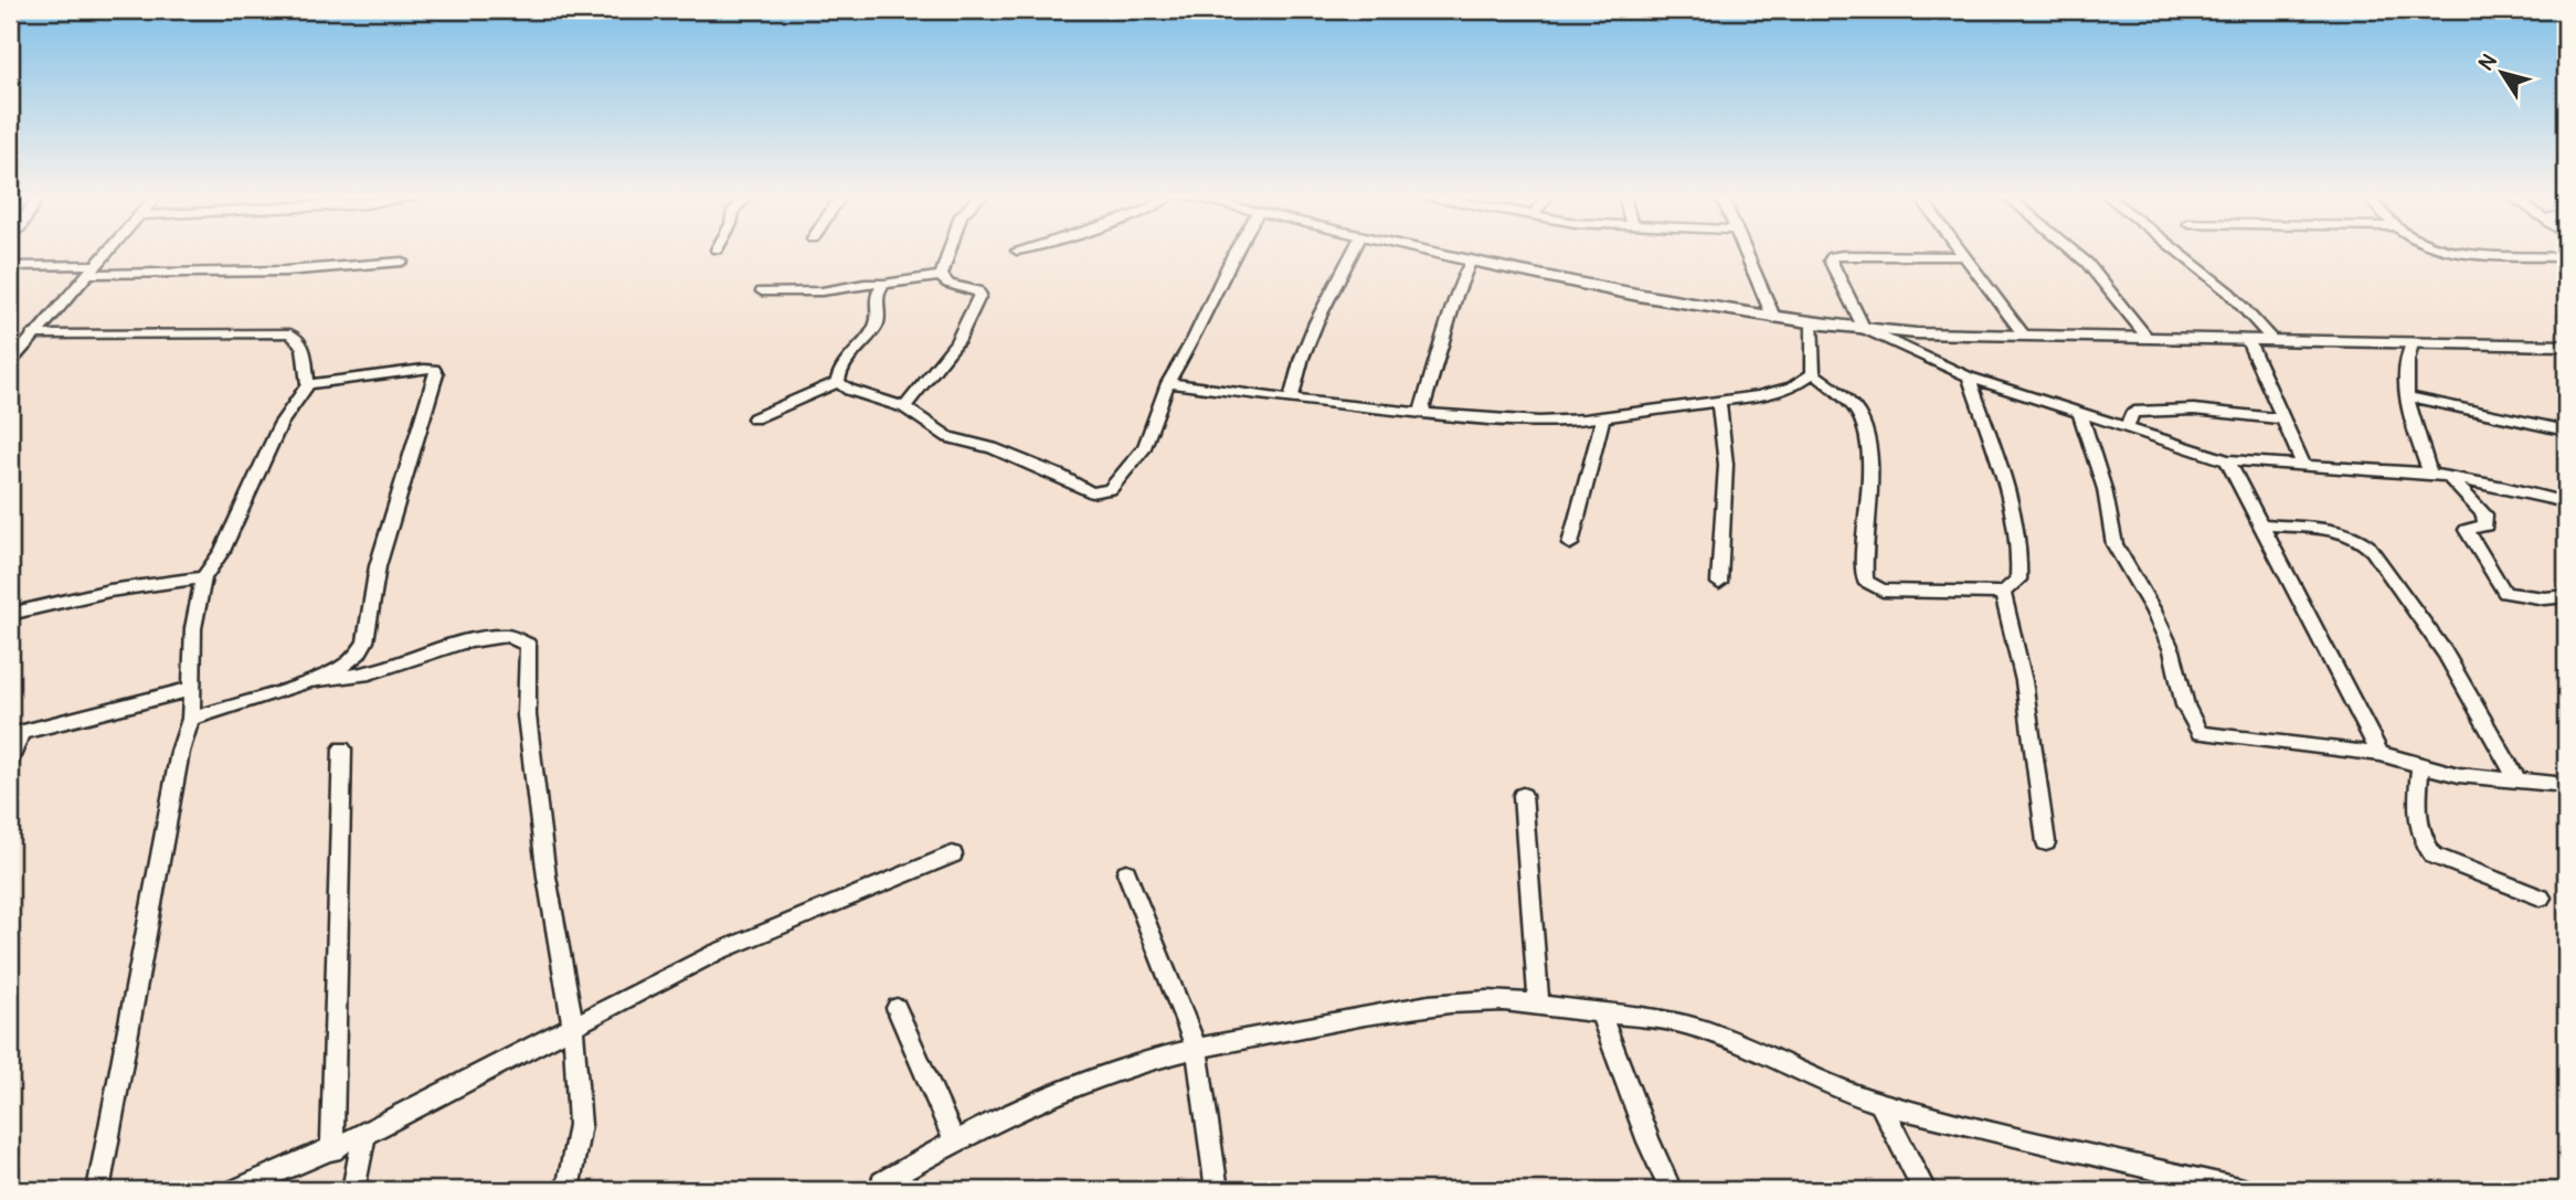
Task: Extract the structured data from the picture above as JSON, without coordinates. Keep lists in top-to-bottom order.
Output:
{
  "north": "top left"
}
